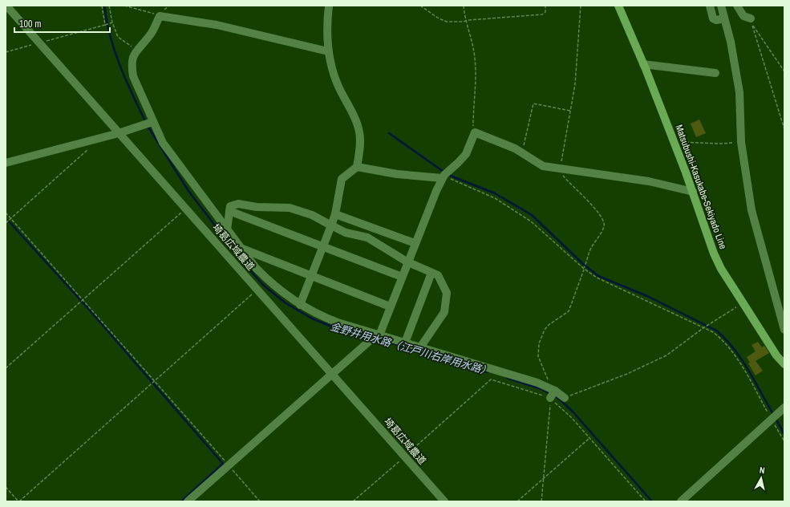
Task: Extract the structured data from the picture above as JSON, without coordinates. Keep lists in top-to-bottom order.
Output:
{
  "streets": {
    "main road": ["Matsubushi-Kasukabe-Sekiyado Line"],
    "street": ["埼葛広域農道"]
  },
  "water": ["金野井用水路（江戸川右岸用水路）"],
  "scale_bar": "100 m",
  "north": "top"
}
